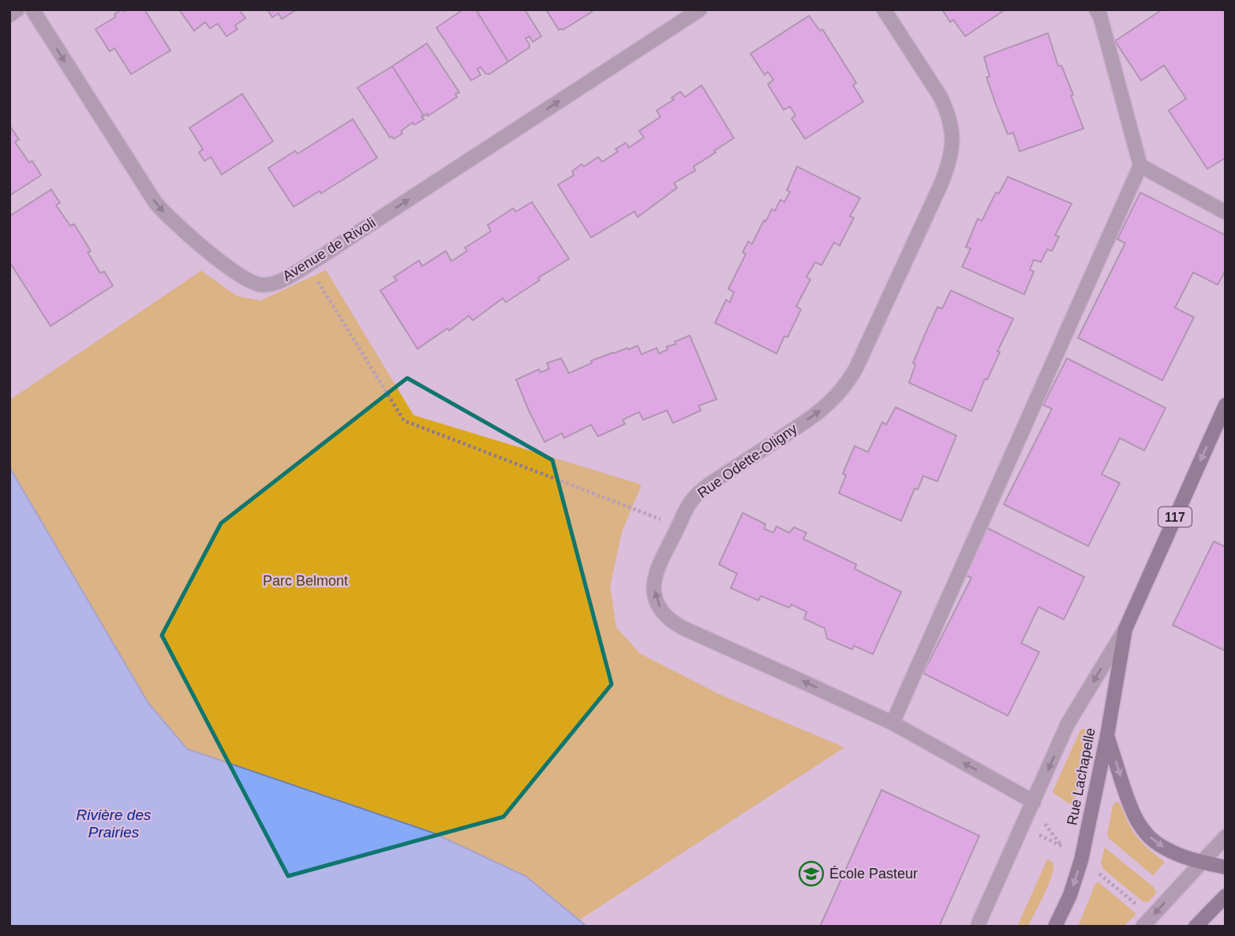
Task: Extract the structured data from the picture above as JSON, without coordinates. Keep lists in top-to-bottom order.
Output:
{
  "streets": {
    "main road": ["117", "Rue Lachapelle"],
    "street": ["Avenue de Rivoli", "Rue Odette-Oligny"]
  },
  "crossings": [
    ["Rue Odette-Oligny", "Rue Lachapelle"]
  ],
  "one_way": ["Rue Lachapelle"],
  "water": ["Rivière des Prairies"],
  "parks": ["Parc Belmont"],
  "places": {
    "school or university": ["École Pasteur"]
  }
}
